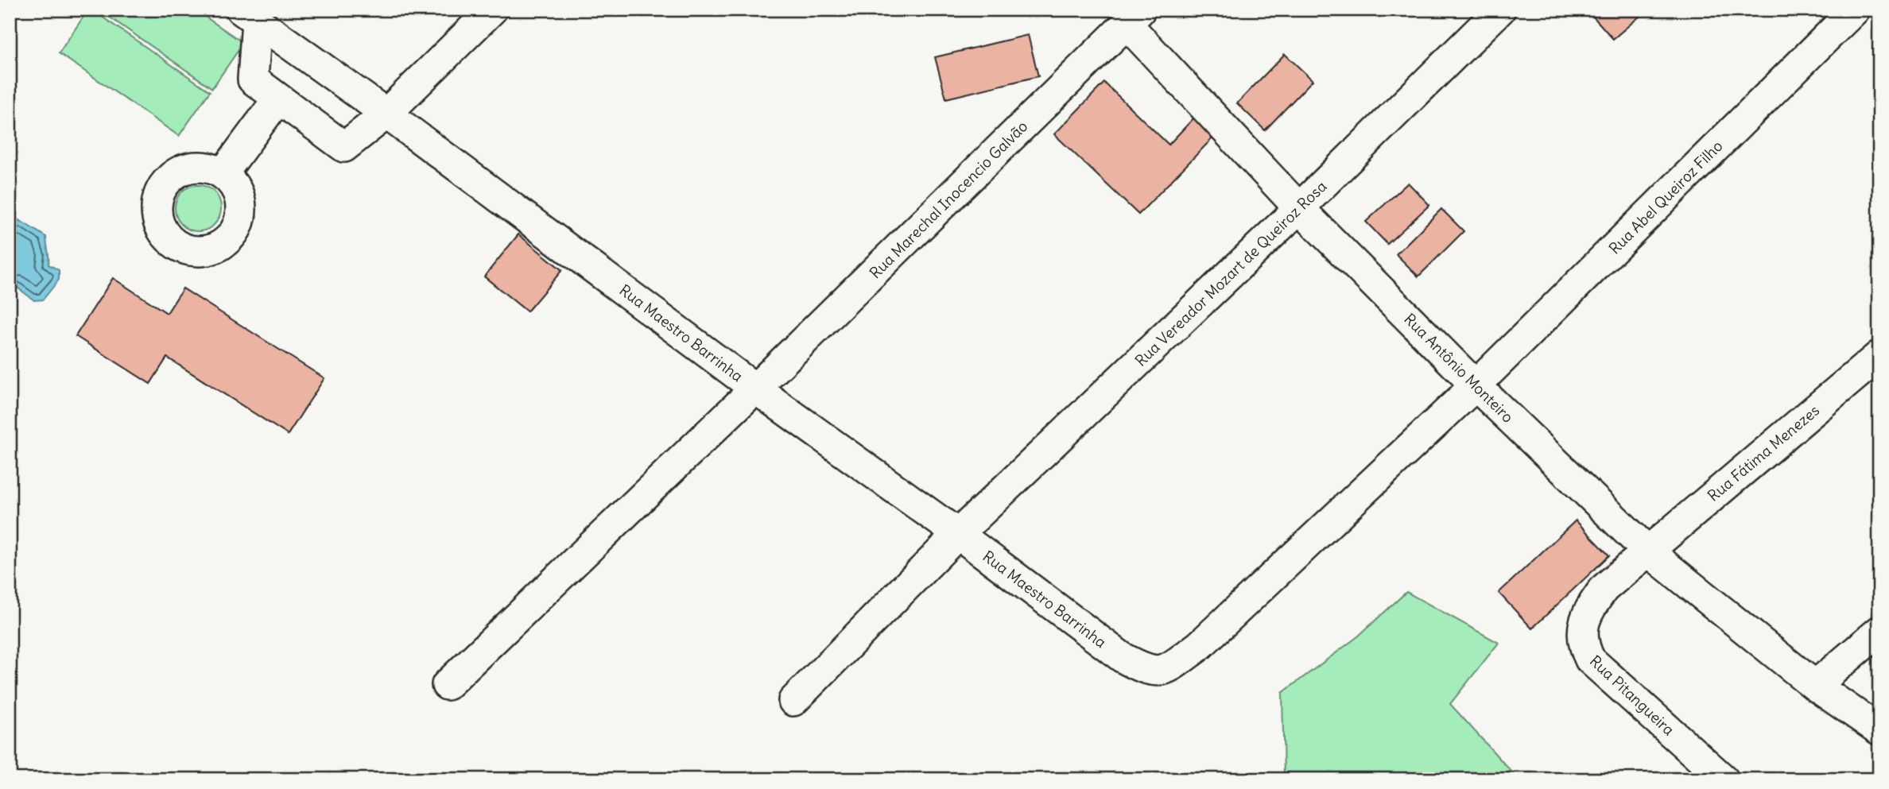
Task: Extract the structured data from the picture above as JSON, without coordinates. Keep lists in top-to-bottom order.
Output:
{
  "streets": {
    "street": [
      "Rua Abel Queiroz Filho",
      "Rua Marechal Inocencio Galvão",
      "Rua Vereador Mozart de Queiroz Rosa",
      "Rua Maestro Barrinha",
      "Rua Antônio Monteiro",
      "Rua Fátima Menezes",
      "Rua Pitangueira"
    ]
  },
  "crossings": [
    ["Rua Abel Queiroz Filho", "Rua Maestro Barrinha"],
    ["Rua Abel Queiroz Filho", "Rua Antônio Monteiro"],
    ["Rua Marechal Inocencio Galvão", "Rua Maestro Barrinha"],
    ["Rua Marechal Inocencio Galvão", "Rua Antônio Monteiro"],
    ["Rua Vereador Mozart de Queiroz Rosa", "Rua Maestro Barrinha"],
    ["Rua Vereador Mozart de Queiroz Rosa", "Rua Antônio Monteiro"],
    ["Rua Antônio Monteiro", "Rua Fátima Menezes"],
    ["Rua Antônio Monteiro", "Rua Pitangueira"],
    ["Rua Fátima Menezes", "Rua Pitangueira"]
  ]
}
